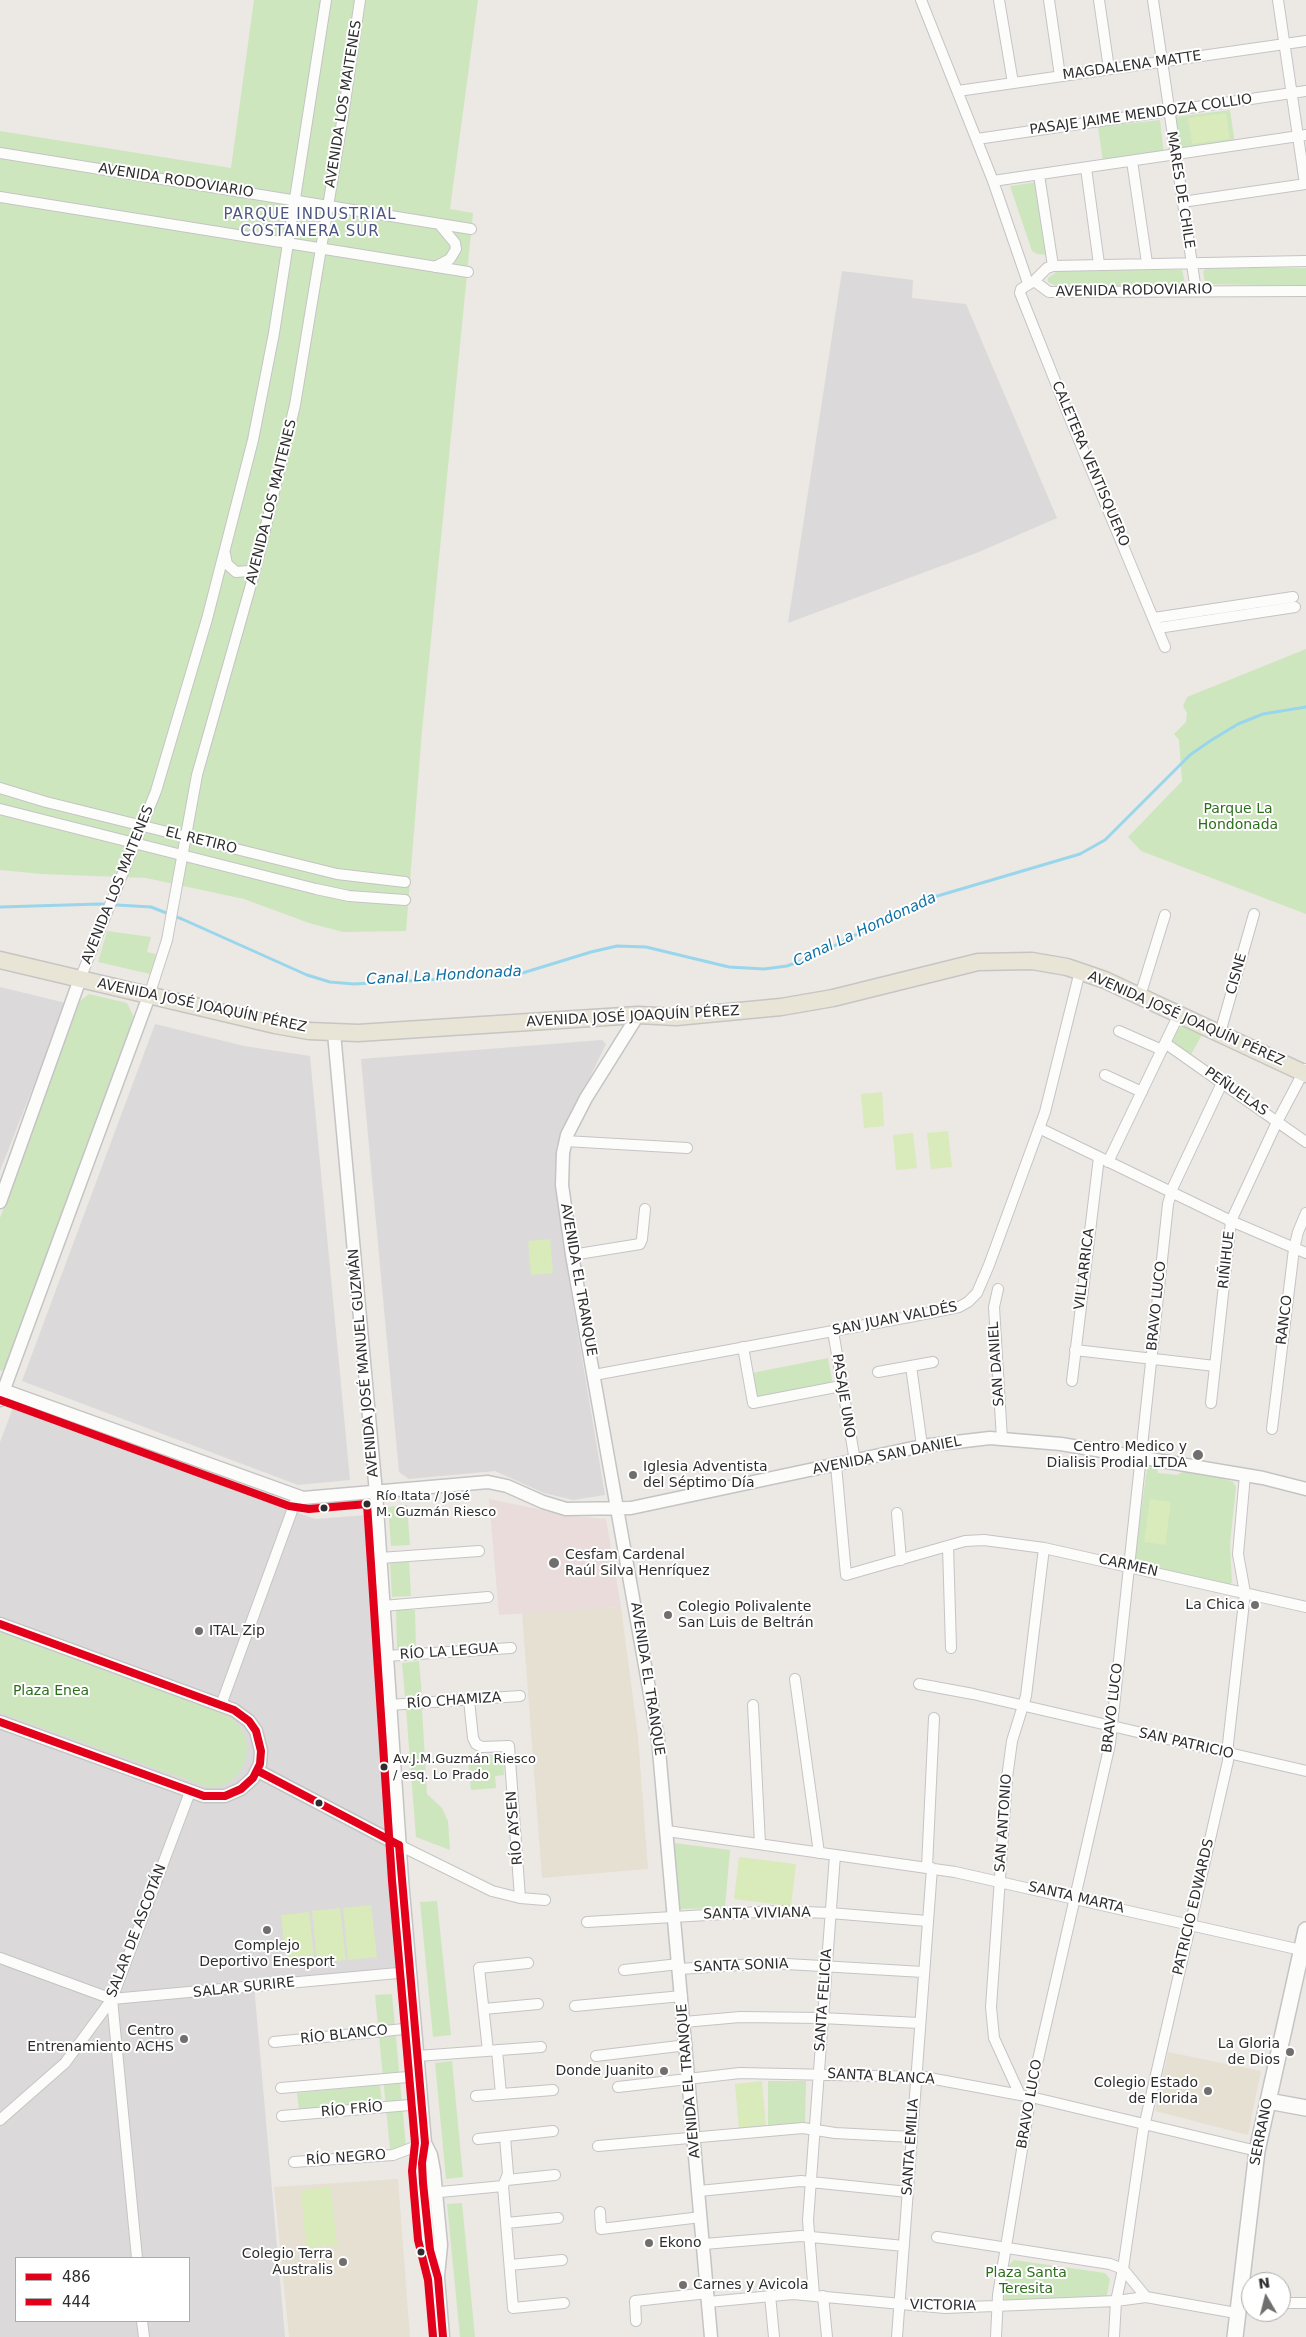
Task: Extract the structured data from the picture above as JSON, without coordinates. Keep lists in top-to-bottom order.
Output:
{
  "streets": {
    "main road": ["AVENIDA JOSÉ JOAQUÍN PÉREZ", "SERRANO"],
    "street": [
      "MAGDALENA MATTE",
      "AVENIDA LOS MAITENES",
      "PASAJE JAIME MENDOZA COLLIO",
      "AVENIDA RODOVIARIO",
      "MARES DE CHILE",
      "CALETERA VENTISQUERO",
      "EL RETIRO",
      "CISNE",
      "PEÑUELAS",
      "RIÑIHUE",
      "VILLARRICA",
      "AVENIDA EL TRANQUE",
      "BRAVO LUCO",
      "SAN JUAN VALDÉS",
      "RANCO",
      "AVENIDA JOSÉ MANUEL GUZMÁN",
      "SAN DANIEL",
      "PASAJE UNO",
      "AVENIDA SAN DANIEL",
      "CARMEN",
      "RÍO LA LEGUA",
      "RÍO CHAMIZA",
      "SAN PATRICIO",
      "SAN ANTONIO",
      "RÍO AYSEN",
      "SANTA MARTA",
      "PATRICIO EDWARDS",
      "SANTA VIVIANA",
      "SALAR DE ASCOTÁN",
      "SANTA SONIA",
      "SALAR SURIRE",
      "SANTA FELICIA",
      "RÍO BLANCO",
      "SANTA BLANCA",
      "RÍO FRÍO",
      "SANTA EMILIA",
      "RÍO NEGRO",
      "VICTORIA"
    ]
  },
  "crossings": [
    ["MAGDALENA MATTE", "MARES DE CHILE"],
    ["MAGDALENA MATTE", "CALETERA VENTISQUERO"],
    ["AVENIDA LOS MAITENES", "AVENIDA RODOVIARIO"],
    ["AVENIDA LOS MAITENES", "EL RETIRO"],
    ["AVENIDA LOS MAITENES", "AVENIDA JOSÉ JOAQUÍN PÉREZ"],
    ["PASAJE JAIME MENDOZA COLLIO", "MARES DE CHILE"],
    ["PASAJE JAIME MENDOZA COLLIO", "CALETERA VENTISQUERO"],
    ["AVENIDA RODOVIARIO", "MARES DE CHILE"],
    ["AVENIDA RODOVIARIO", "CALETERA VENTISQUERO"],
    ["CISNE", "AVENIDA JOSÉ JOAQUÍN PÉREZ"],
    ["AVENIDA JOSÉ JOAQUÍN PÉREZ", "RIÑIHUE"],
    ["AVENIDA JOSÉ JOAQUÍN PÉREZ", "VILLARRICA"],
    ["AVENIDA JOSÉ JOAQUÍN PÉREZ", "AVENIDA EL TRANQUE"],
    ["AVENIDA JOSÉ JOAQUÍN PÉREZ", "SAN JUAN VALDÉS"],
    ["AVENIDA JOSÉ JOAQUÍN PÉREZ", "AVENIDA JOSÉ MANUEL GUZMÁN"],
    ["PEÑUELAS", "RIÑIHUE"],
    ["PEÑUELAS", "VILLARRICA"],
    ["PEÑUELAS", "BRAVO LUCO"],
    ["AVENIDA EL TRANQUE", "SAN JUAN VALDÉS"],
    ["AVENIDA EL TRANQUE", "AVENIDA SAN DANIEL"],
    ["AVENIDA EL TRANQUE", "SANTA MARTA"],
    ["AVENIDA EL TRANQUE", "SANTA VIVIANA"],
    ["AVENIDA EL TRANQUE", "SANTA SONIA"],
    ["AVENIDA EL TRANQUE", "SANTA BLANCA"],
    ["AVENIDA EL TRANQUE", "VICTORIA"],
    ["BRAVO LUCO", "AVENIDA SAN DANIEL"],
    ["BRAVO LUCO", "CARMEN"],
    ["BRAVO LUCO", "SAN PATRICIO"],
    ["BRAVO LUCO", "SAN ANTONIO"],
    ["BRAVO LUCO", "SANTA MARTA"],
    ["BRAVO LUCO", "SANTA BLANCA"],
    ["BRAVO LUCO", "VICTORIA"],
    ["SAN JUAN VALDÉS", "PASAJE UNO"],
    ["AVENIDA JOSÉ MANUEL GUZMÁN", "AVENIDA SAN DANIEL"],
    ["AVENIDA JOSÉ MANUEL GUZMÁN", "RÍO LA LEGUA"],
    ["AVENIDA JOSÉ MANUEL GUZMÁN", "RÍO CHAMIZA"],
    ["AVENIDA JOSÉ MANUEL GUZMÁN", "SALAR SURIRE"],
    ["AVENIDA JOSÉ MANUEL GUZMÁN", "RÍO BLANCO"],
    ["AVENIDA JOSÉ MANUEL GUZMÁN", "RÍO FRÍO"],
    ["AVENIDA JOSÉ MANUEL GUZMÁN", "RÍO NEGRO"],
    ["SAN DANIEL", "AVENIDA SAN DANIEL"],
    ["PASAJE UNO", "AVENIDA SAN DANIEL"],
    ["AVENIDA SAN DANIEL", "CARMEN"],
    ["AVENIDA SAN DANIEL", "PATRICIO EDWARDS"],
    ["CARMEN", "SAN ANTONIO"],
    ["CARMEN", "PATRICIO EDWARDS"],
    ["RÍO CHAMIZA", "RÍO AYSEN"],
    ["SAN PATRICIO", "SAN ANTONIO"],
    ["SAN PATRICIO", "PATRICIO EDWARDS"],
    ["SAN ANTONIO", "SANTA MARTA"],
    ["SAN ANTONIO", "SANTA BLANCA"],
    ["SANTA MARTA", "PATRICIO EDWARDS"],
    ["SANTA MARTA", "SANTA FELICIA"],
    ["SANTA MARTA", "SERRANO"],
    ["SANTA MARTA", "SANTA EMILIA"],
    ["PATRICIO EDWARDS", "SANTA BLANCA"],
    ["PATRICIO EDWARDS", "VICTORIA"],
    ["SANTA VIVIANA", "SANTA FELICIA"],
    ["SANTA VIVIANA", "SANTA EMILIA"],
    ["SALAR DE ASCOTÁN", "SALAR SURIRE"],
    ["SANTA SONIA", "SANTA FELICIA"],
    ["SANTA SONIA", "SANTA EMILIA"],
    ["SANTA FELICIA", "SANTA BLANCA"],
    ["SANTA FELICIA", "VICTORIA"],
    ["SANTA BLANCA", "SERRANO"],
    ["SANTA BLANCA", "SANTA EMILIA"],
    ["SANTA EMILIA", "VICTORIA"]
  ],
  "districts": ["PARQUE INDUSTRIAL COSTANERA SUR"],
  "water": ["Canal La Hondonada"],
  "parks": ["Parque La Hondonada", "Plaza Enea", "Plaza Santa Teresita"],
  "places": [
    "Centro Medico y Dialisis Prodial LTDA",
    "Iglesia Adventista del Séptimo Día",
    "Río Itata / José M. Guzmán Riesco",
    "Cesfam Cardenal Raúl Silva Henríquez",
    "La Chica",
    "Colegio Polivalente San Luis de Beltrán",
    "ITAL Zip",
    "Av.J.M.Guzmán Riesco / esq. Lo Prado",
    "Complejo Deportivo Enesport",
    "Centro Entrenamiento ACHS",
    "La Gloria de Dios",
    "Donde Juanito",
    "Colegio Estado de Florida",
    "Ekono",
    "Colegio Terra Australis",
    "Carnes y Avicola"
  ],
  "lines": ["transit line 444", "transit line 486"],
  "legend": ["486", "444"],
  "north": "top"
}
